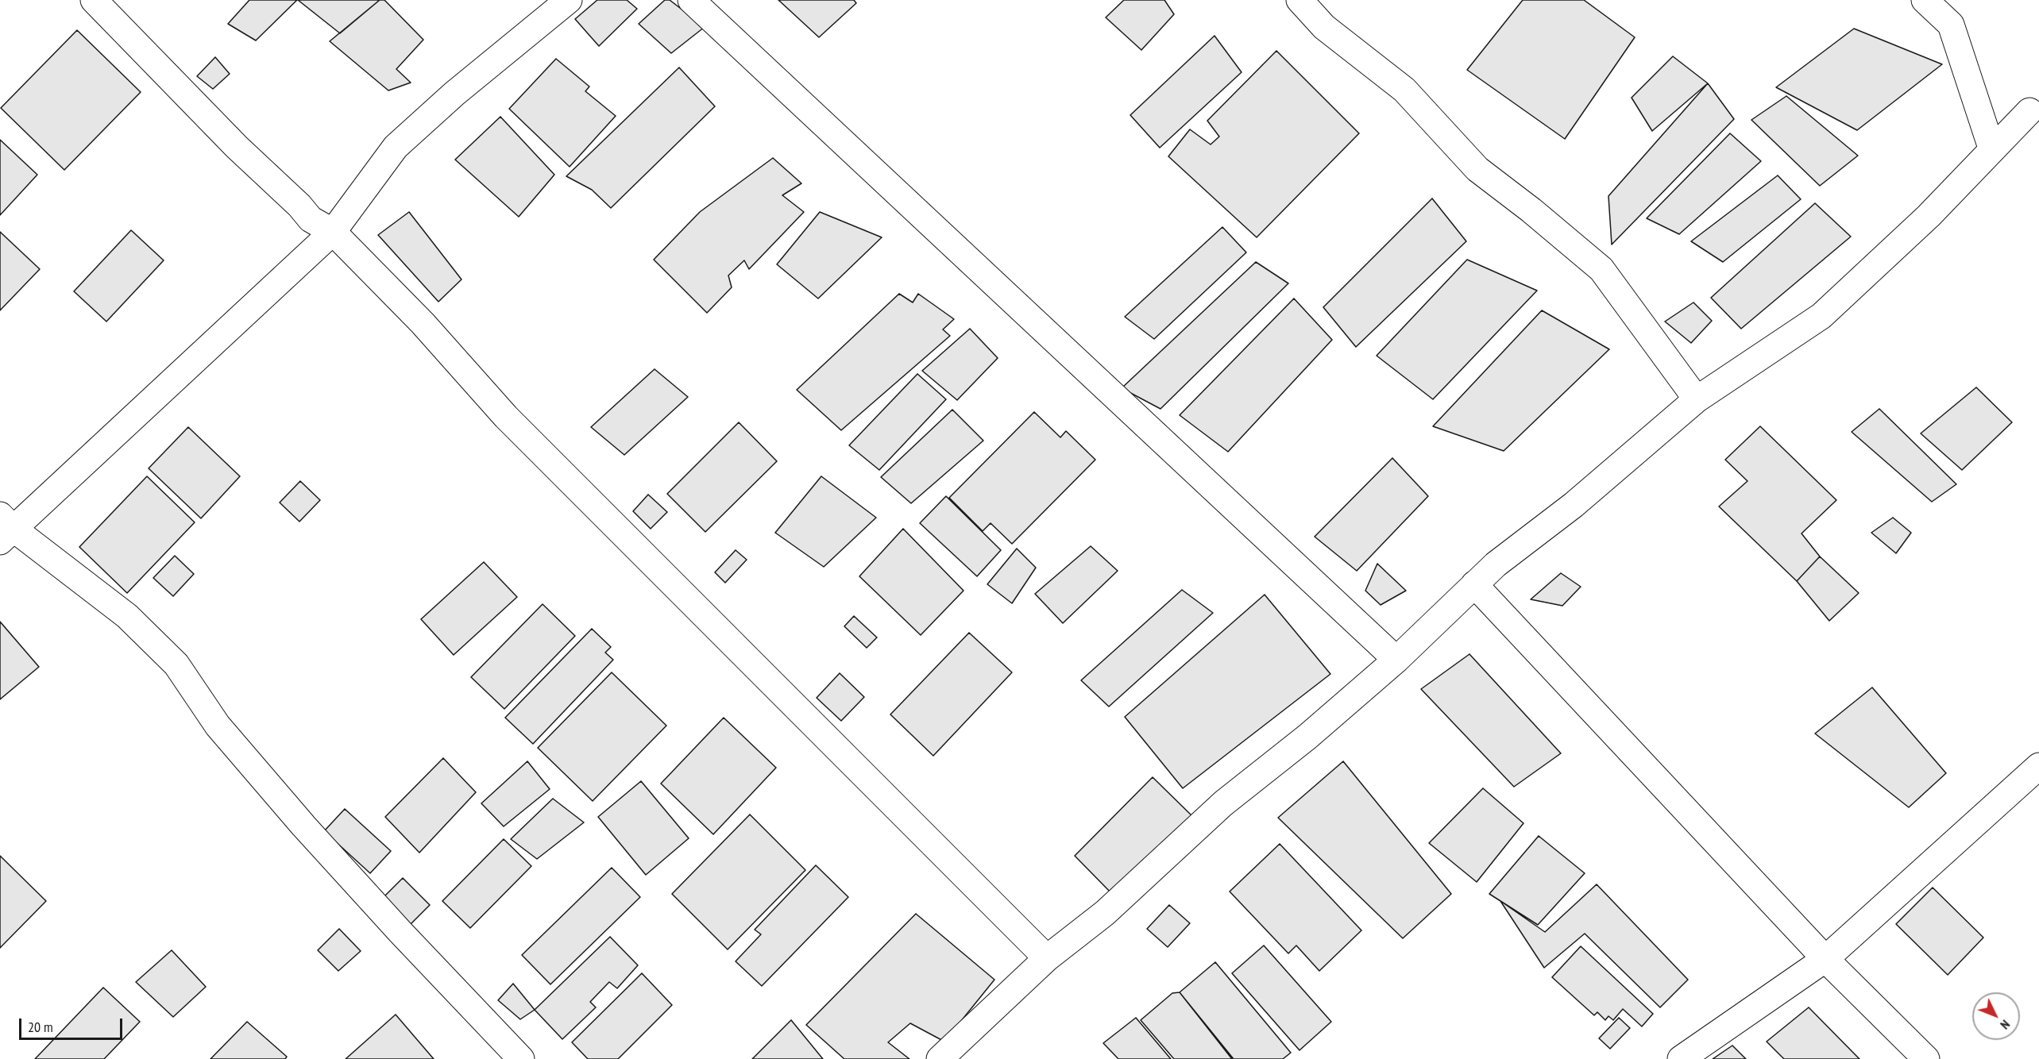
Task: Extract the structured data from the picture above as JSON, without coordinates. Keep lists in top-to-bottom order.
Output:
{
  "scale_bar": "20 m",
  "north": "bottom right"
}
